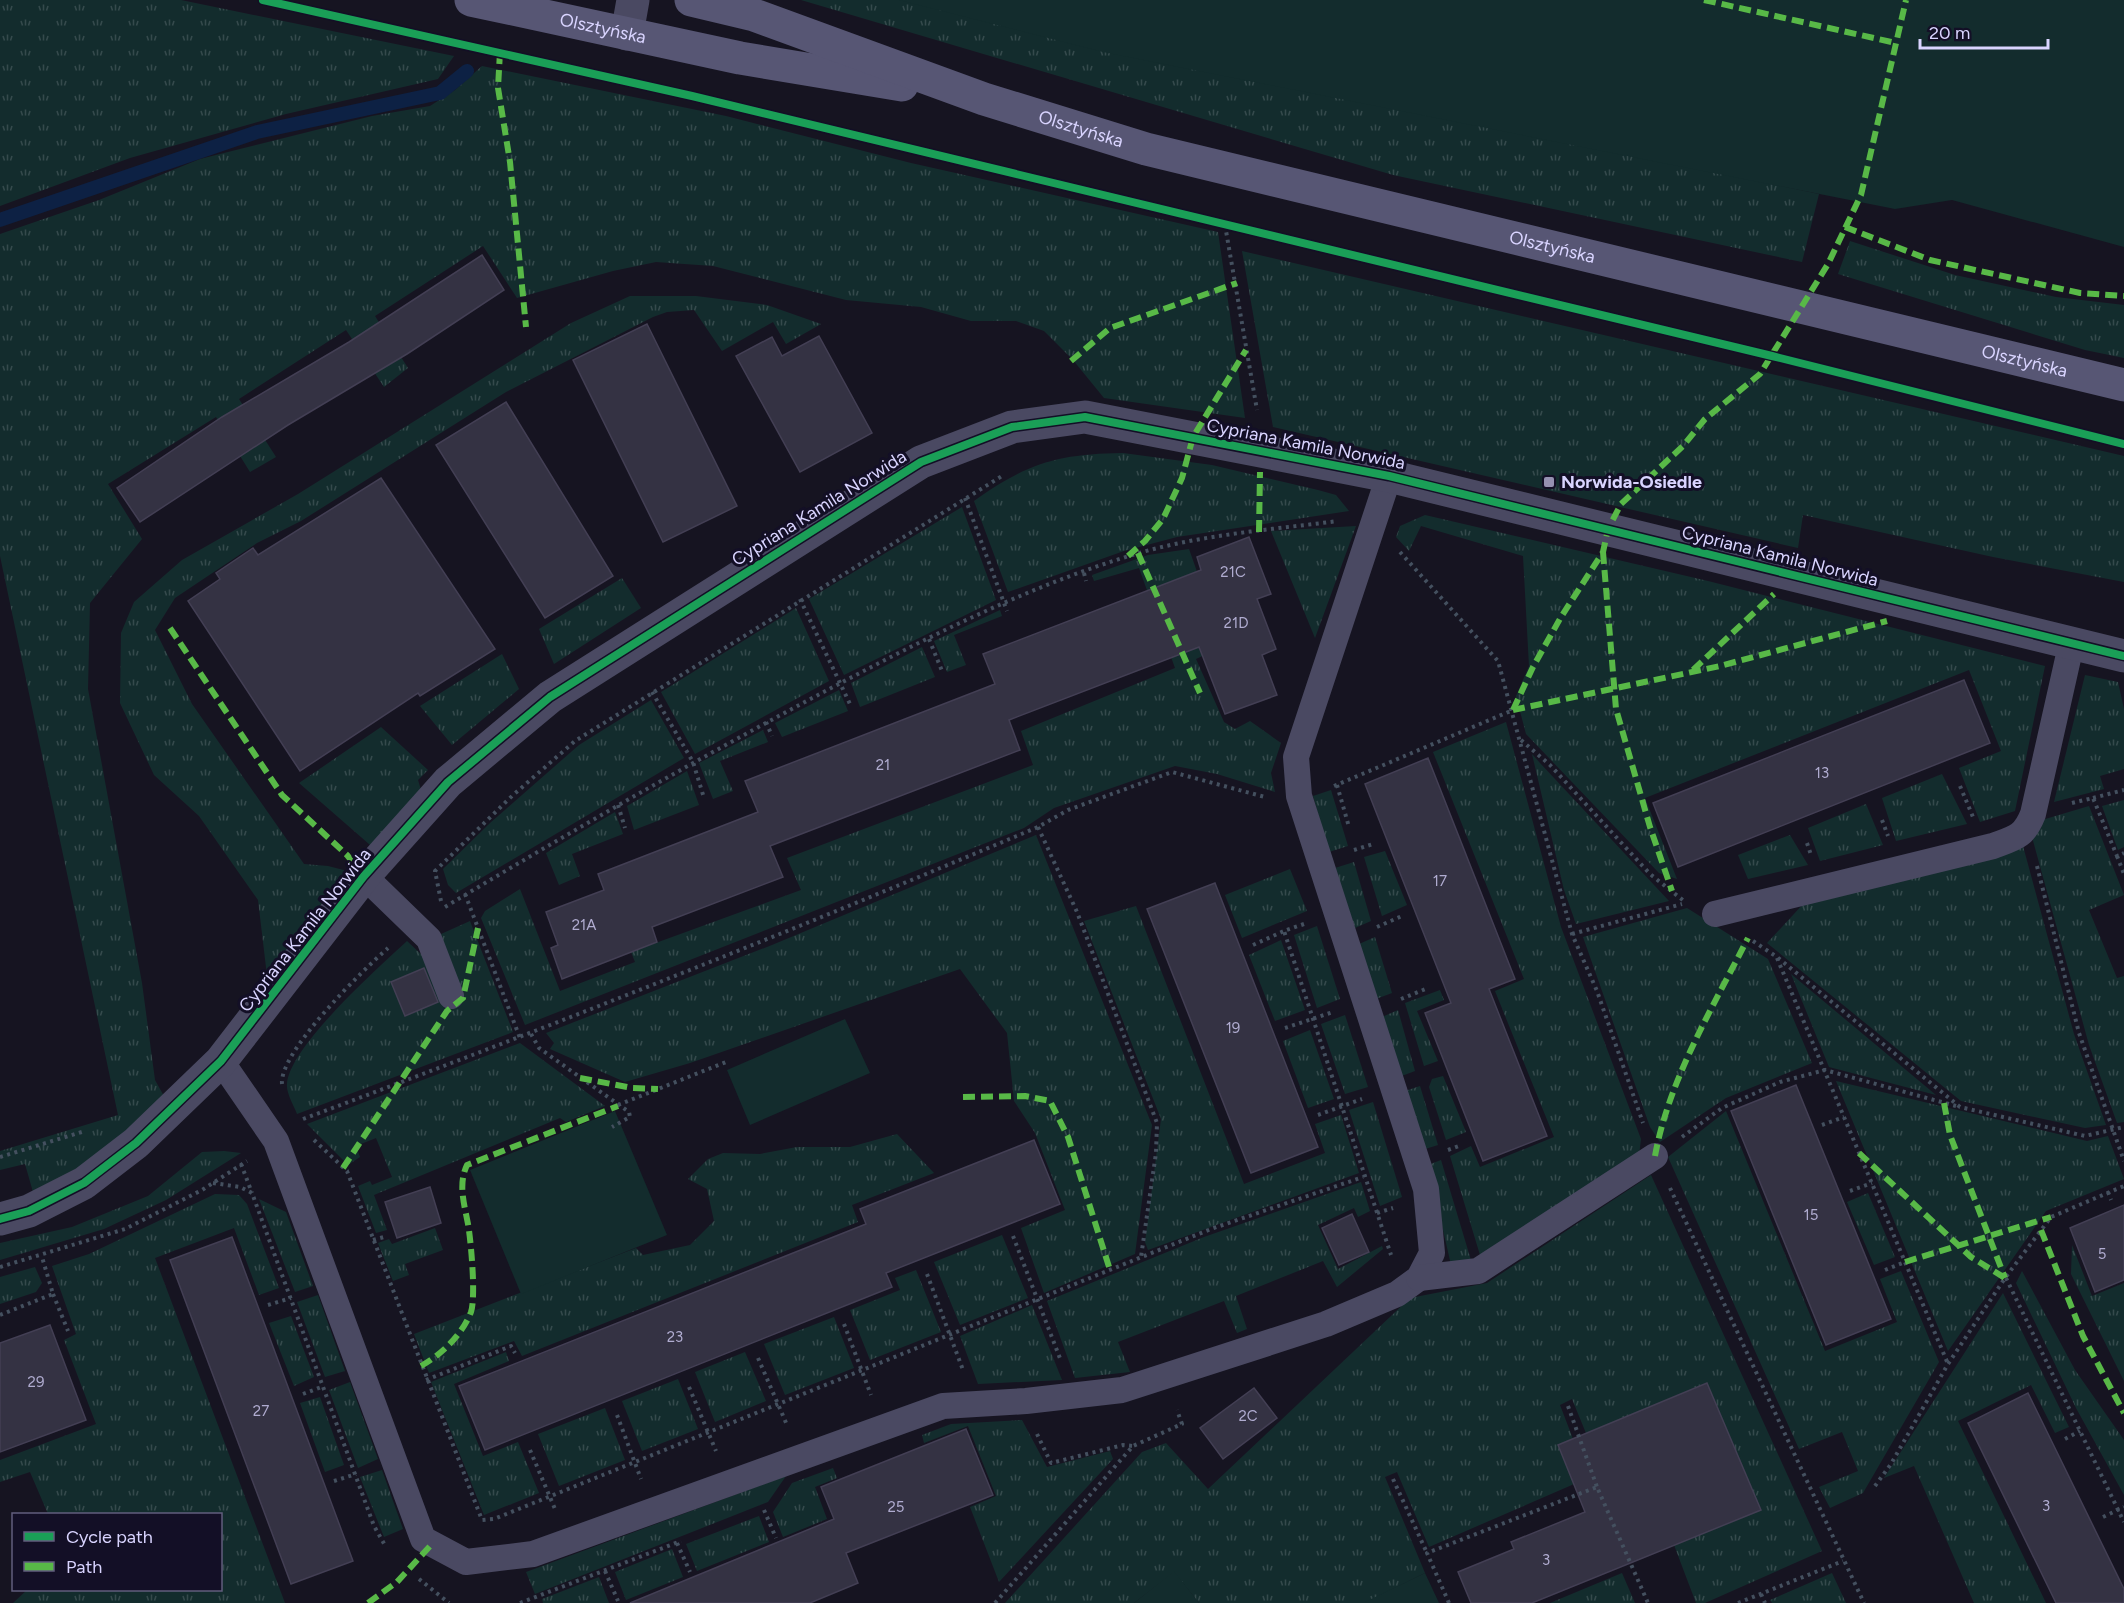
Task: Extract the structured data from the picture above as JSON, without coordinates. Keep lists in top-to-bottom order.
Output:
{
  "streets": {
    "main road": ["Olsztyńska"],
    "street": ["Cypriana Kamila Norwida"]
  },
  "places": {
    "transit": ["Norwida-Osiedle"]
  },
  "house_numbers": [
    "21C",
    "21D",
    "21",
    "13",
    "17",
    "21A",
    "19",
    "15",
    "5",
    "23",
    "29",
    "27",
    "2C",
    "3",
    "25",
    "3"
  ],
  "legend": ["Cycle path", "Path"],
  "scale_bar": "20 m"
}
